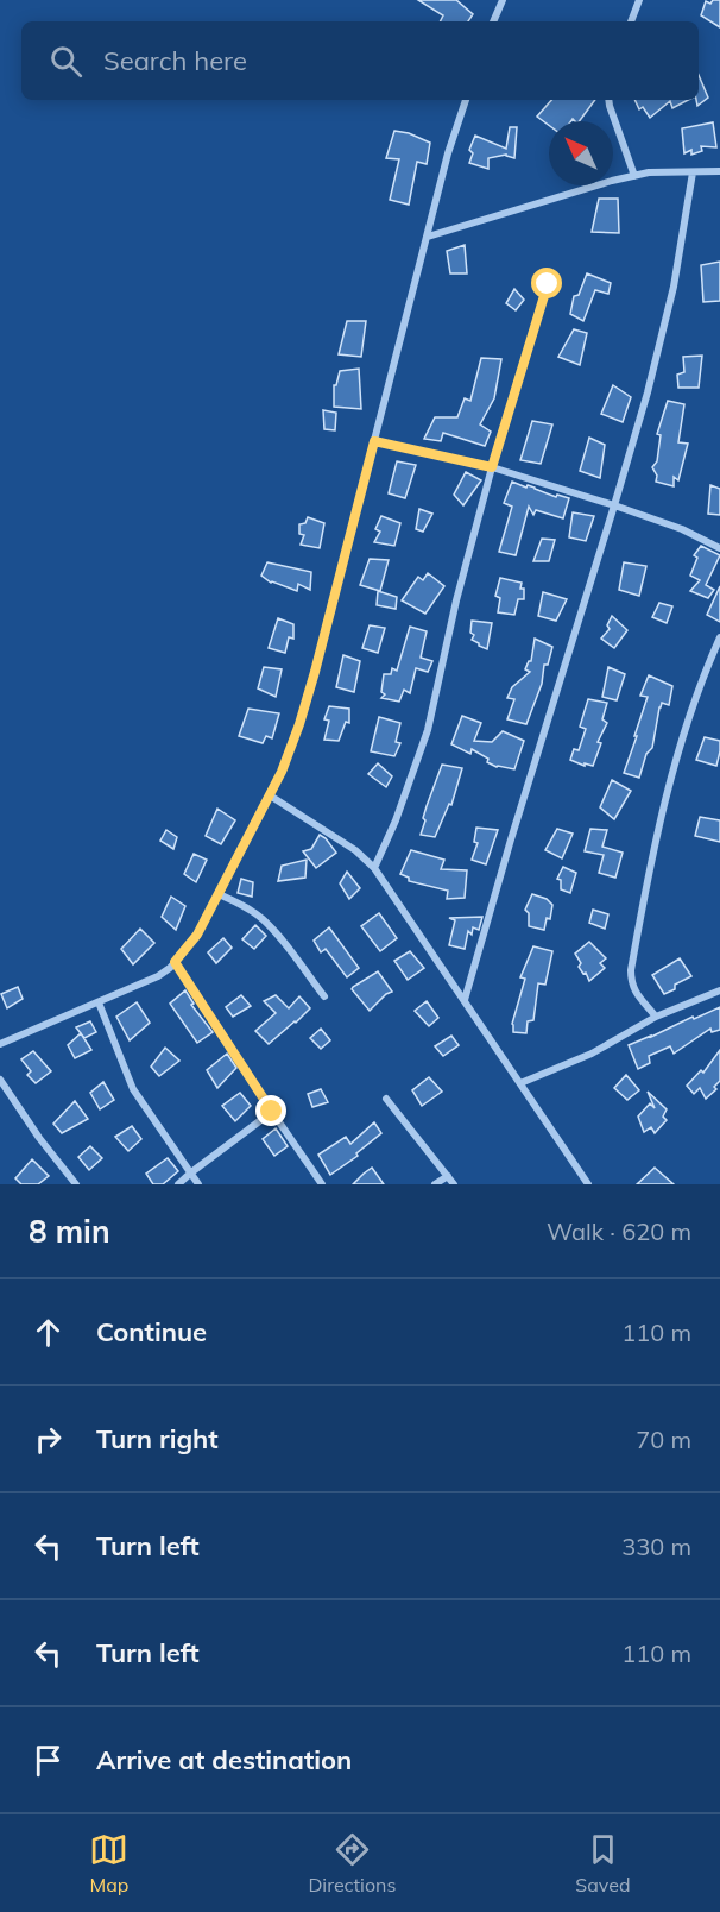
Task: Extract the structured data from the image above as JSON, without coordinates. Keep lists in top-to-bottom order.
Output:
{
  "north": "top left",
  "page": {
    "search": "Search here",
    "heading": ["8 min", "Walk · 620 m"],
    "list": [
      ["Continue", "110 m"],
      ["Turn right", "70 m"],
      ["Turn left", "330 m"],
      ["Turn left", "110 m"],
      "Arrive at destination"
    ],
    "nav": ["Map", "Directions", "Saved"]
  }
}
